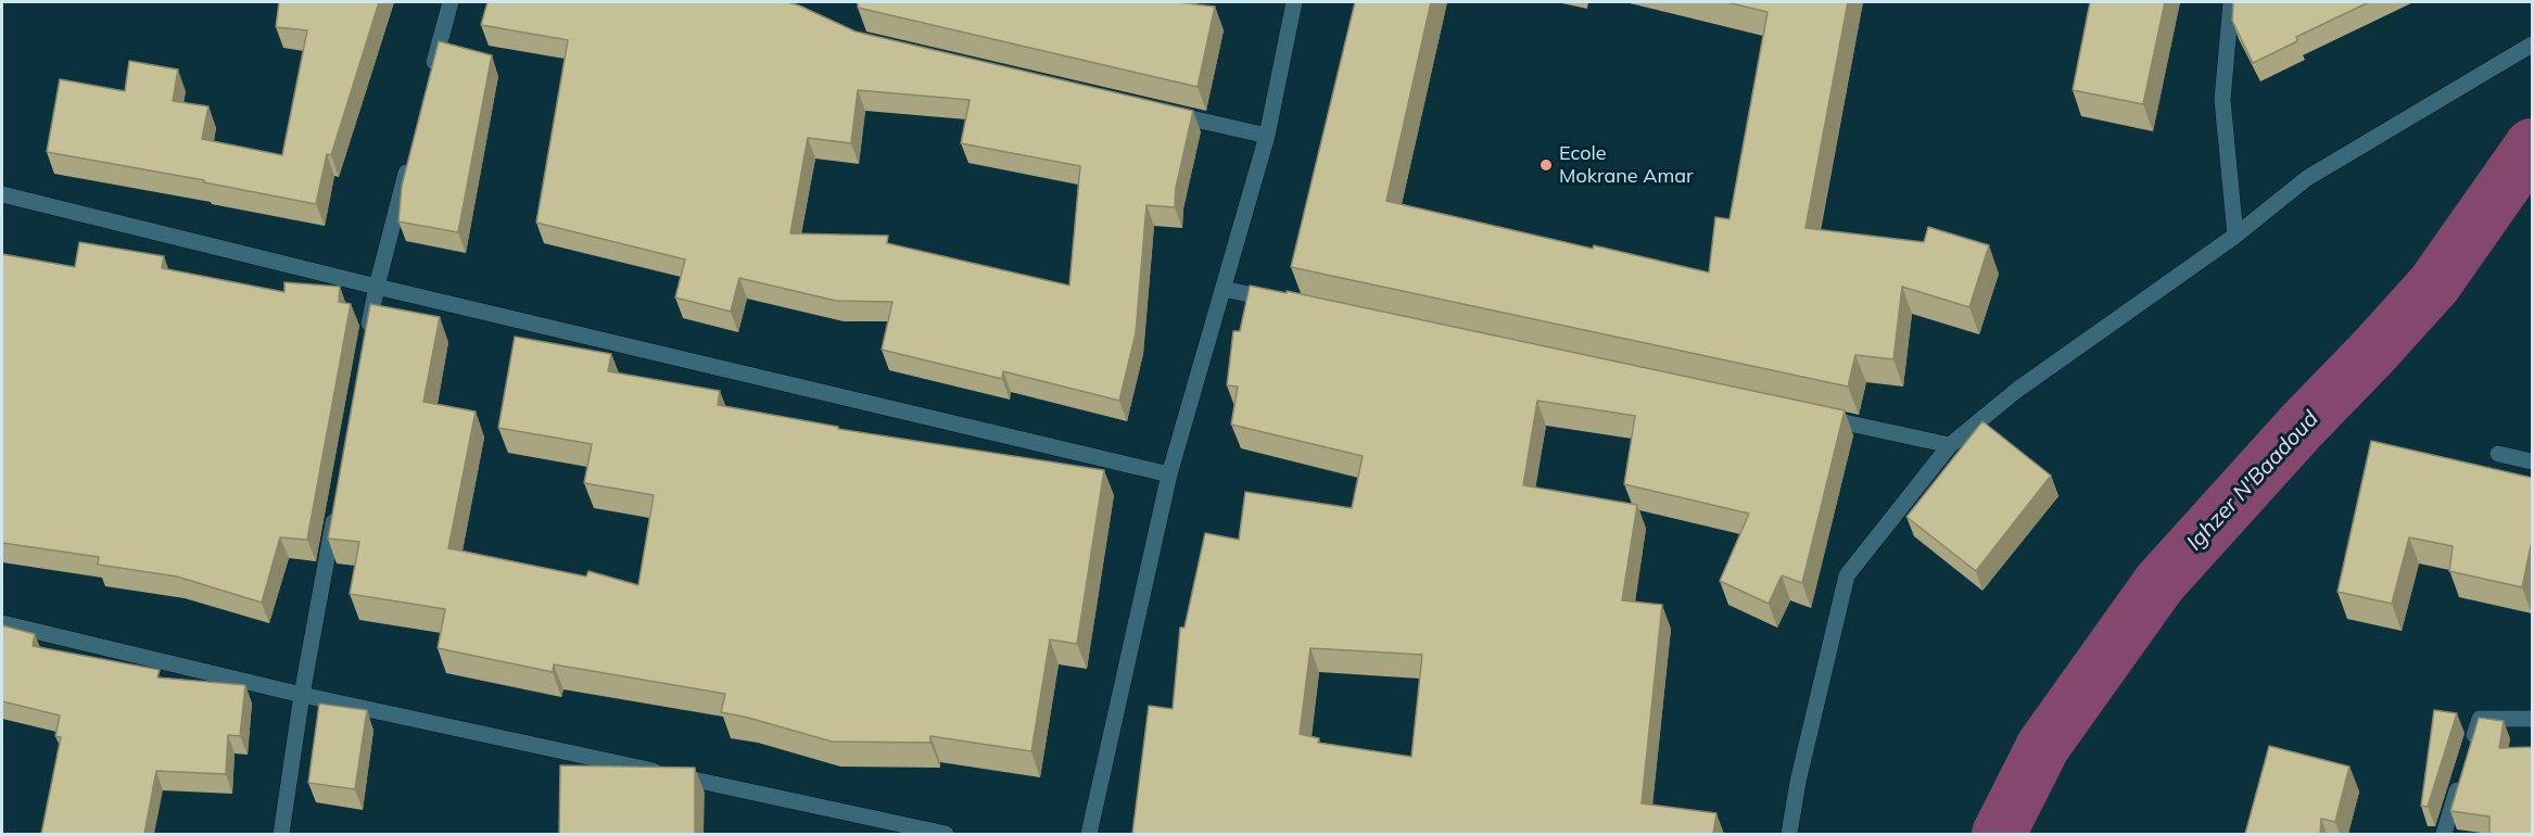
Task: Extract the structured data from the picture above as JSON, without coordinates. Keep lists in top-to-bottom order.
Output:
{
  "water": ["Ighzer N'Baadoud"],
  "places": ["Ecole Mokrane Amar"]
}
